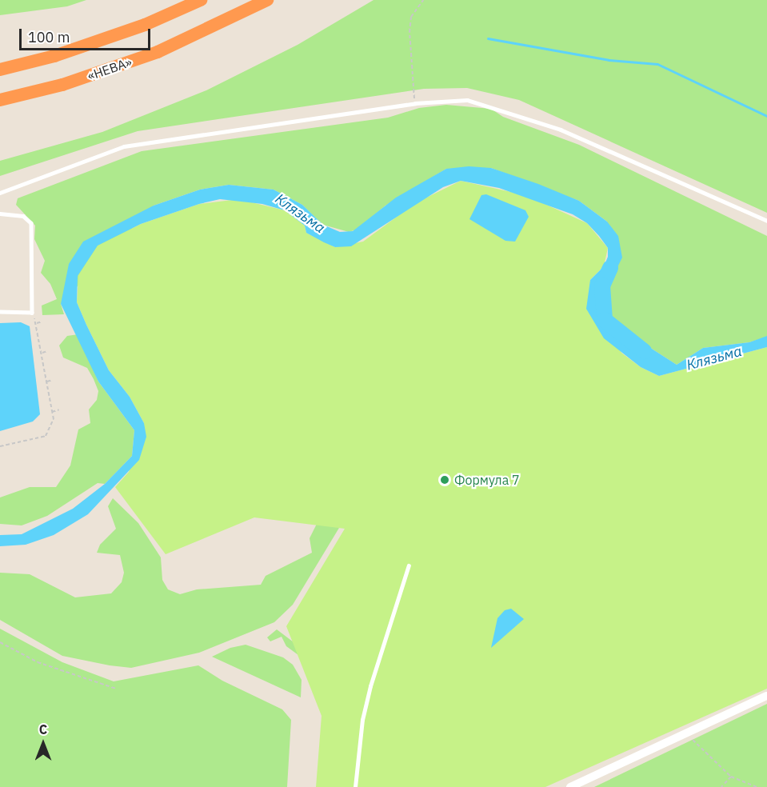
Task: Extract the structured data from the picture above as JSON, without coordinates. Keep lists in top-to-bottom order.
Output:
{
  "streets": {
    "highway": ["«НЕВА»"]
  },
  "water": ["Клязьма"],
  "places": ["Формула 7"],
  "scale_bar": "100 m",
  "north": "top"
}
